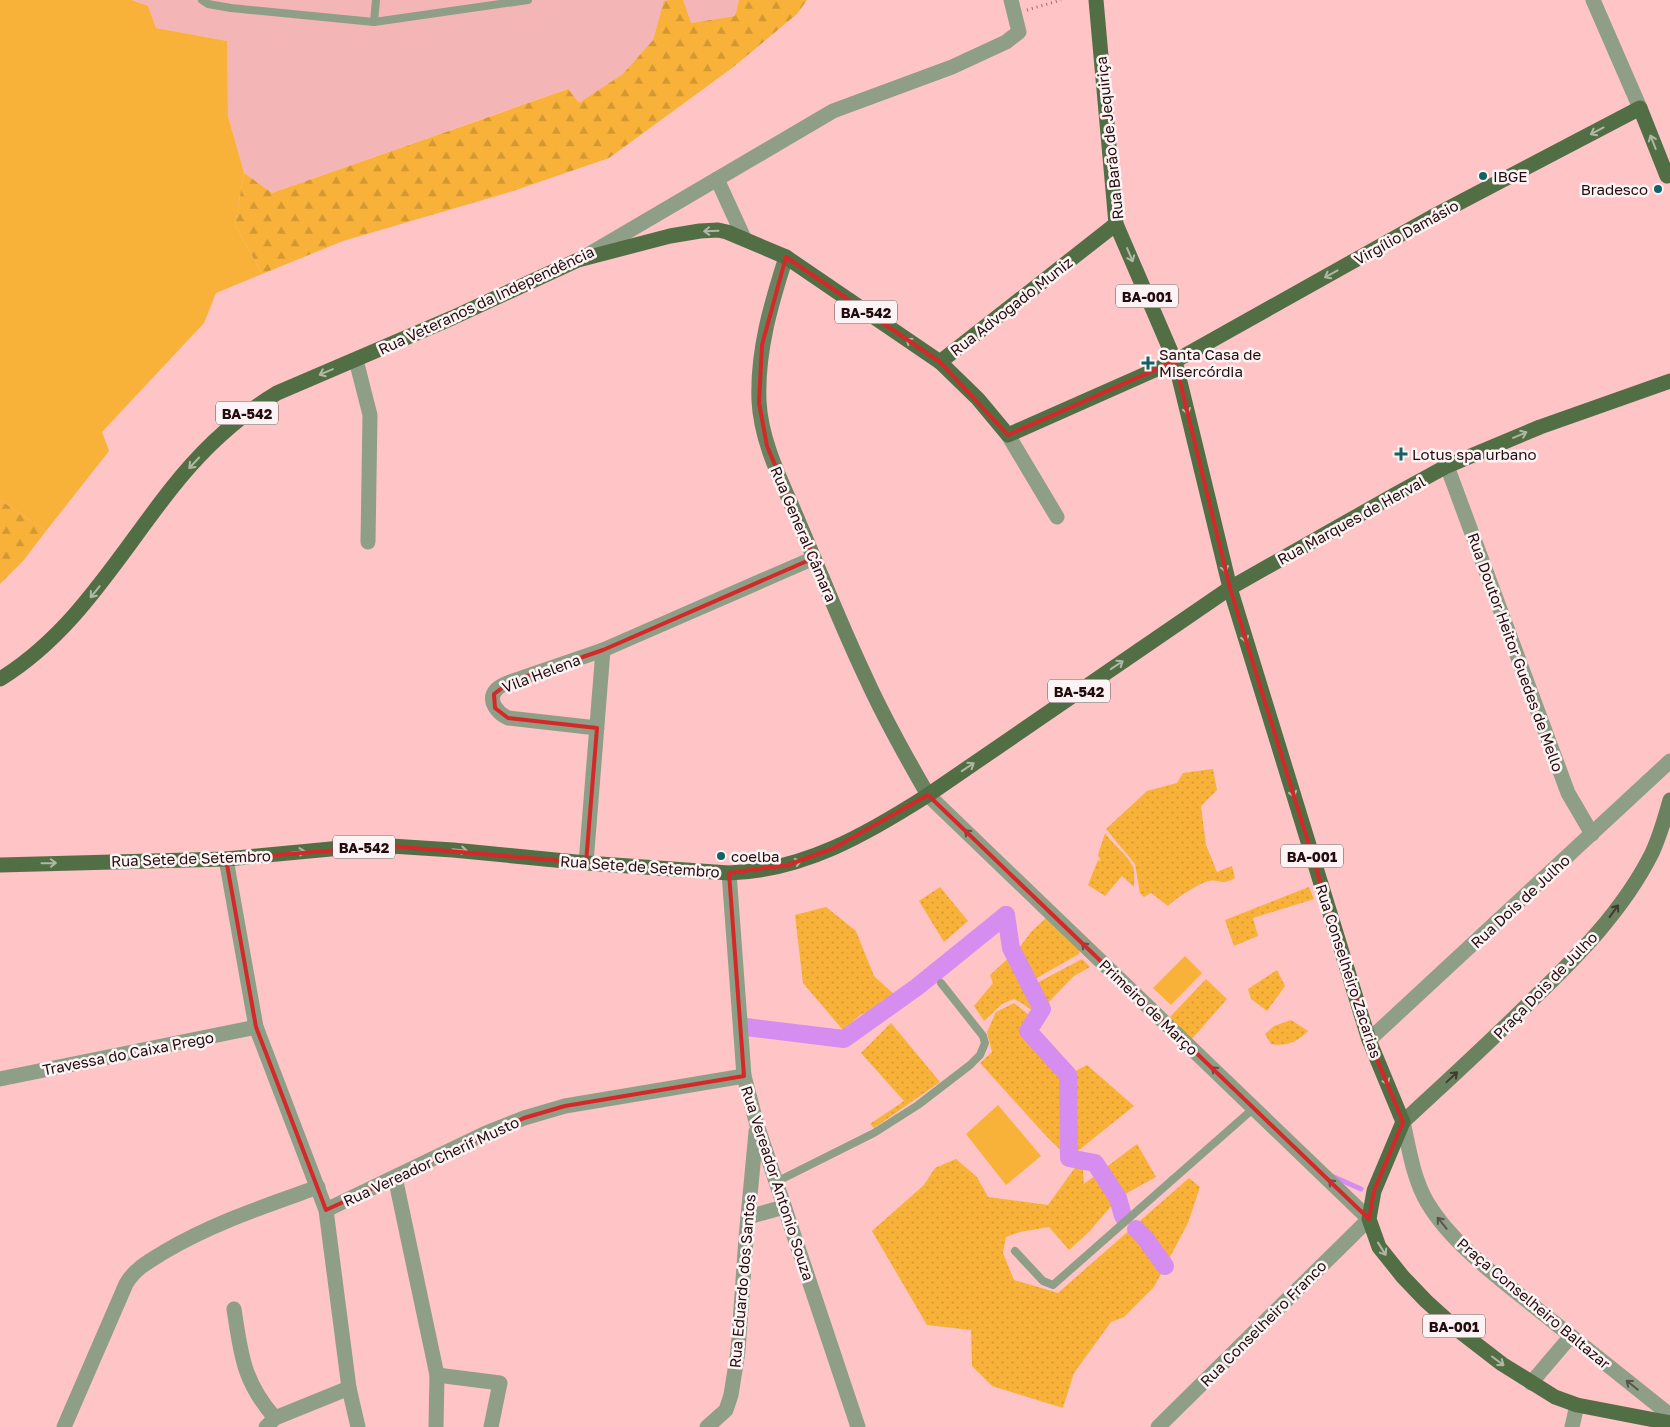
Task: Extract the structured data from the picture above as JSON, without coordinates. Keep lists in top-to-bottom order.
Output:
{
  "streets": {
    "main road": [
      "Rua Barão de Jequiriça",
      "Virgílio Damásio",
      "BA-001",
      "Rua Veteranos da Independência",
      "Rua Advogado Muniz",
      "BA-542",
      "Rua Marques de Herval",
      "Rua Sete de Setembro",
      "Rua Conselheiro Zacarias"
    ],
    "street": [
      "Rua General Câmara",
      "Rua Doutor Heitor Guedes de Mello",
      "Vila Helena",
      "Rua Dois de Julho",
      "Praça Dois de Julho",
      "Primeiro de Março",
      "Travessa do Caixa Prego",
      "Rua Vereador Cherif Musto",
      "Rua Vereador Antonio Souza",
      "Rua Eduardo dos Santos",
      "Praça Conselheiro Baltazar",
      "Rua Conselheiro Franco"
    ]
  },
  "crossings": [
    ["Rua Barão de Jequiriça", "Virgílio Damásio"],
    ["Rua Barão de Jequiriça", "Rua Advogado Muniz"],
    ["Rua Barão de Jequiriça", "Rua Marques de Herval"],
    ["Rua Barão de Jequiriça", "Rua Sete de Setembro"],
    ["Rua Barão de Jequiriça", "Rua Conselheiro Zacarias"],
    ["BA-001", "Rua Conselheiro Zacarias"],
    ["BA-001", "Praça Dois de Julho"],
    ["BA-001", "Primeiro de Março"],
    ["BA-001", "Praça Conselheiro Baltazar"],
    ["BA-001", "Rua Conselheiro Franco"],
    ["Rua Veteranos da Independência", "Rua Advogado Muniz"],
    ["Rua Advogado Muniz", "Rua General Câmara"],
    ["Rua Marques de Herval", "Rua Doutor Heitor Guedes de Mello"],
    ["Rua Marques de Herval", "Rua Sete de Setembro"],
    ["Rua Marques de Herval", "Rua Conselheiro Zacarias"],
    ["Rua General Câmara", "Rua Sete de Setembro"],
    ["Rua General Câmara", "Primeiro de Março"],
    ["Rua Doutor Heitor Guedes de Mello", "Rua Dois de Julho"],
    ["Vila Helena", "Rua Sete de Setembro"],
    ["Rua Sete de Setembro", "Rua Conselheiro Zacarias"],
    ["Rua Sete de Setembro", "Primeiro de Março"],
    ["Rua Sete de Setembro", "Rua Vereador Antonio Souza"],
    ["Rua Dois de Julho", "Rua Conselheiro Zacarias"],
    ["Rua Conselheiro Zacarias", "Praça Dois de Julho"],
    ["Rua Conselheiro Zacarias", "Praça Conselheiro Baltazar"],
    ["Praça Dois de Julho", "Praça Conselheiro Baltazar"],
    ["Primeiro de Março", "Rua Conselheiro Franco"],
    ["Rua Vereador Cherif Musto", "Rua Vereador Antonio Souza"],
    ["Rua Vereador Antonio Souza", "Rua Eduardo dos Santos"]
  ],
  "one_way": [
    "Rua Barão de Jequiriça",
    "Virgílio Damásio",
    "Rua Veteranos da Independência",
    "Rua Advogado Muniz",
    "Rua Marques de Herval",
    "Rua Sete de Setembro",
    "Rua Conselheiro Zacarias",
    "Praça Dois de Julho",
    "Primeiro de Março",
    "Praça Conselheiro Baltazar"
  ],
  "places": {
    "other": ["IBGE", "Bradesco", "coelba"],
    "health": ["Santa Casa de Misercórdia", "Lotus spa urbano"]
  }
}
